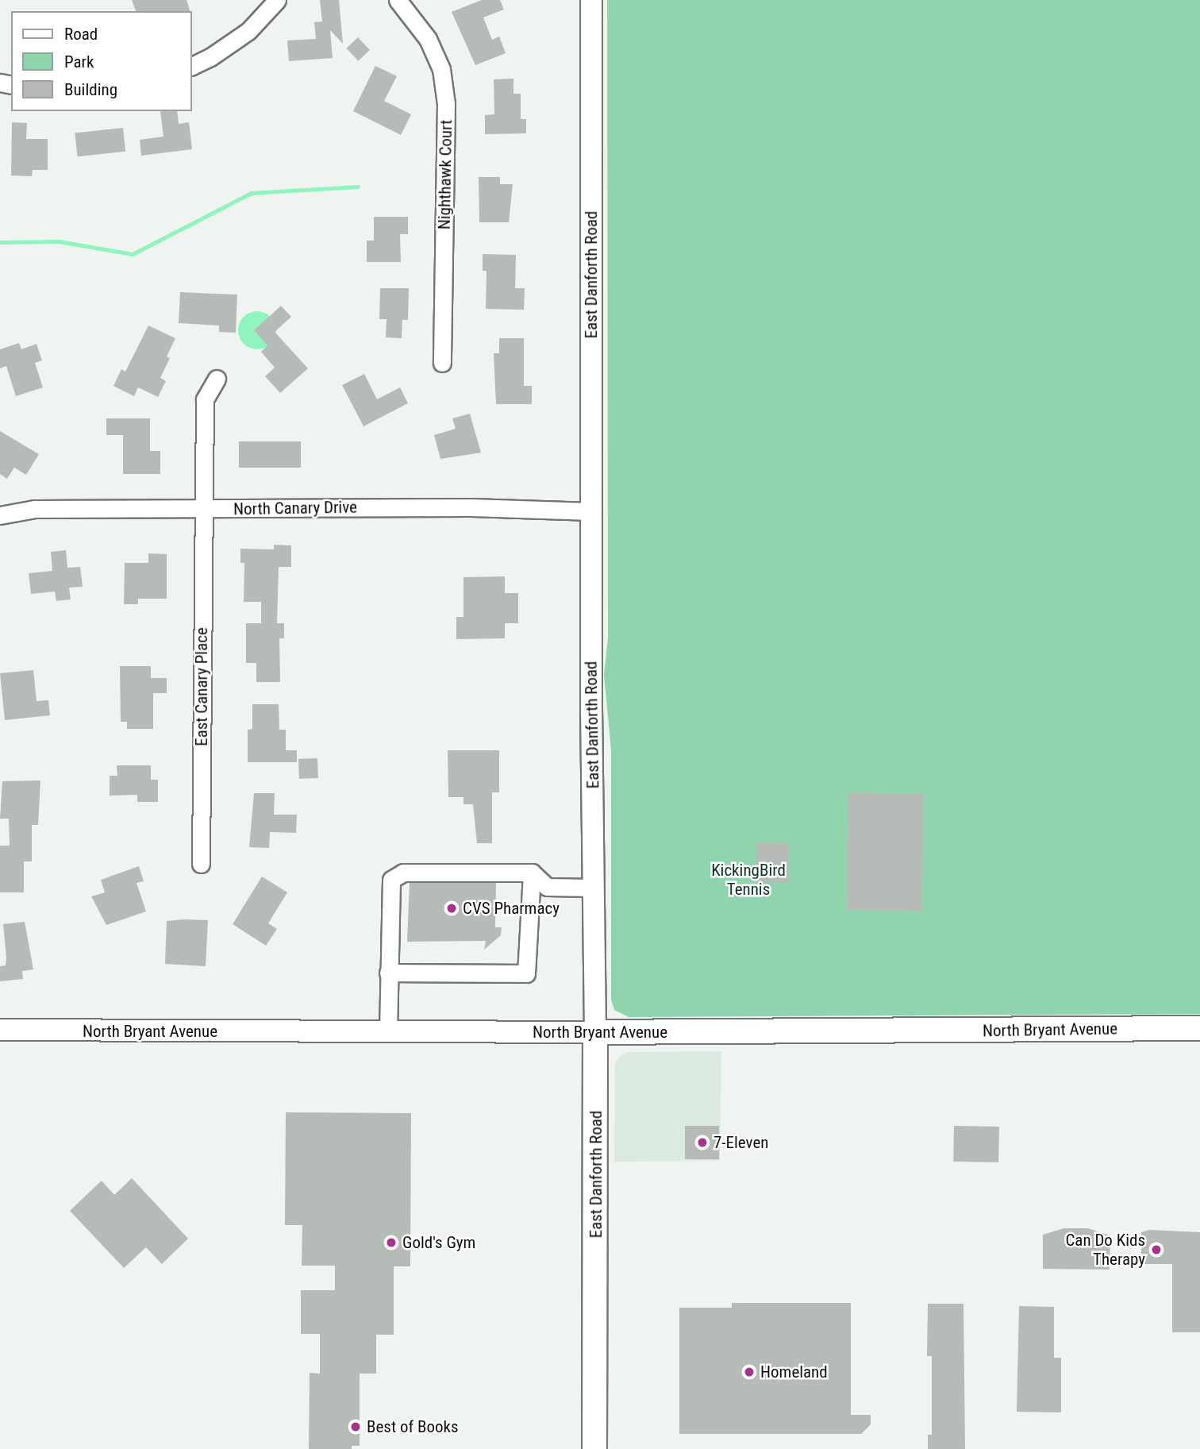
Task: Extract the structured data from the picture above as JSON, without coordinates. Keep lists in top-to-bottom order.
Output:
{
  "streets": {
    "main road": ["East Danforth Road", "North Bryant Avenue"],
    "street": ["Nighthawk Court", "North Canary Drive", "East Canary Place"]
  },
  "crossings": [
    ["East Danforth Road", "North Canary Drive"],
    ["East Danforth Road", "North Bryant Avenue"],
    ["North Canary Drive", "East Canary Place"]
  ],
  "parks": ["KickingBird Tennis"],
  "places": [
    "CVS Pharmacy",
    "7-Eleven",
    "Gold's Gym",
    "Can Do Kids Therapy",
    "Homeland",
    "Best of Books"
  ],
  "legend": ["Road", "Park", "Building"]
}
